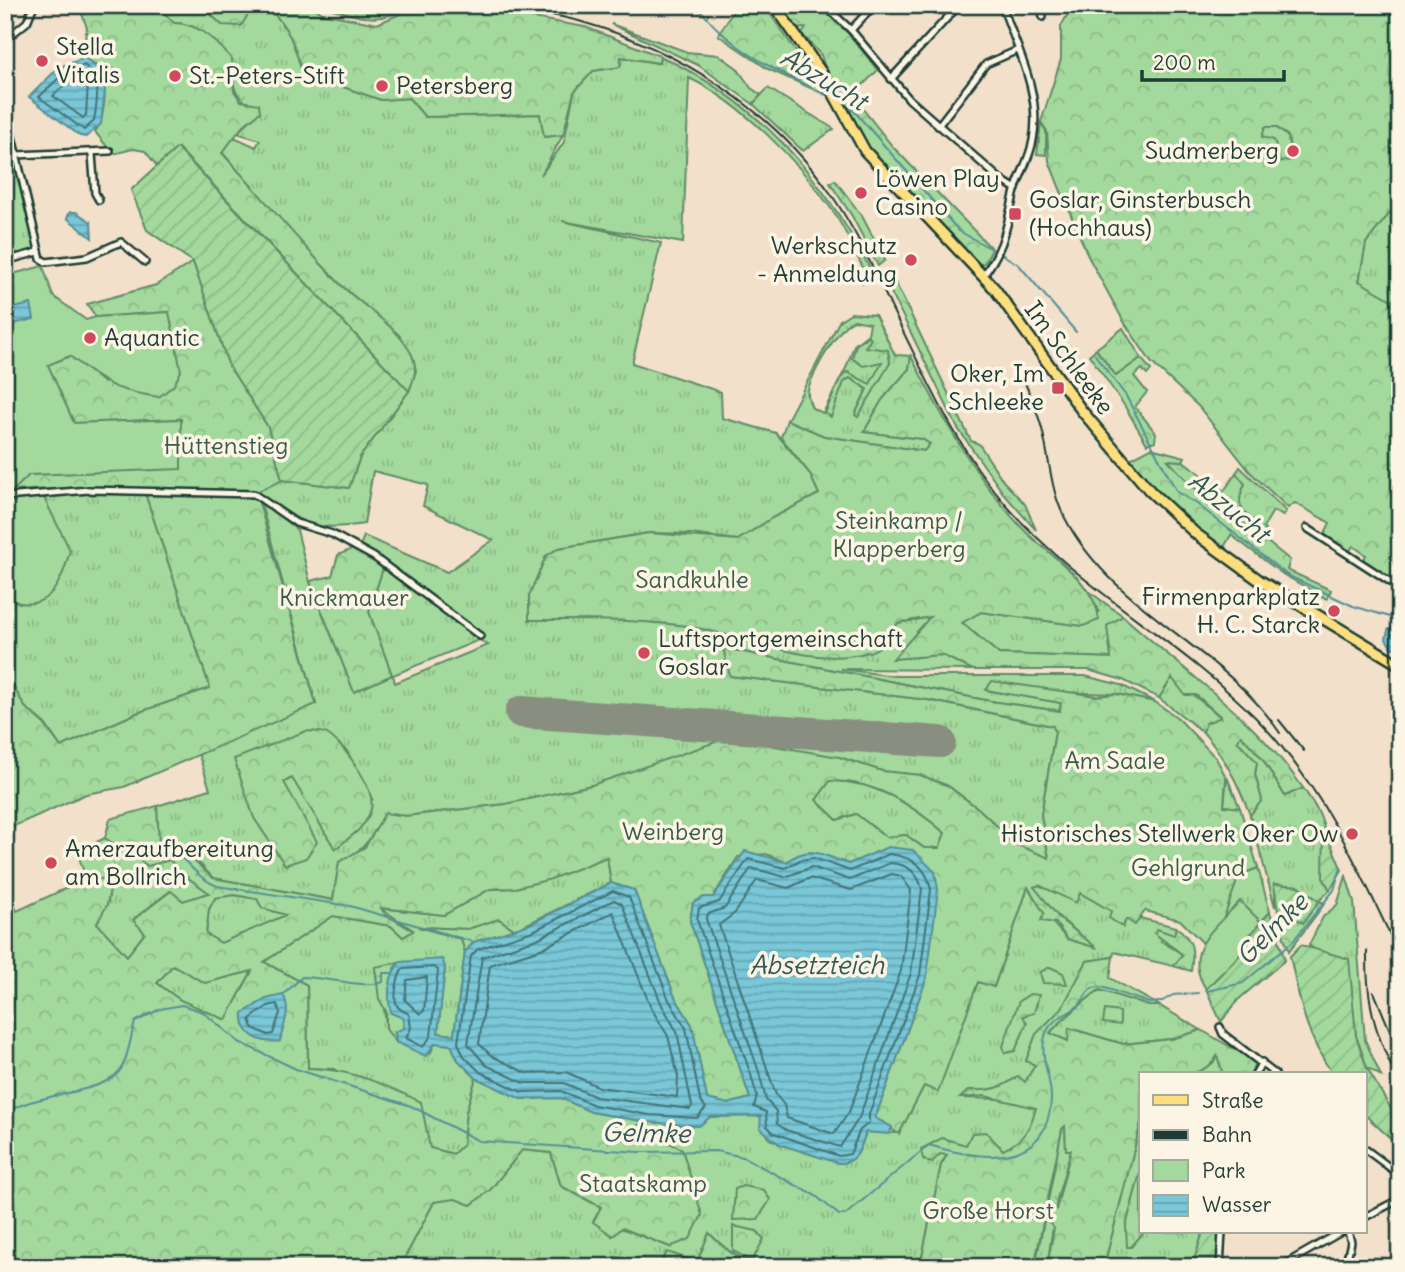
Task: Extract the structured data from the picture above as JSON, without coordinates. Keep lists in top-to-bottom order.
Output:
{
  "streets": {
    "main road": ["Im Schleeke"]
  },
  "water": ["Abzucht", "Gelmke", "Absetzteich"],
  "parks": [
    "Hüttenstieg",
    "Steinkamp / Klapperberg",
    "Sandkuhle",
    "Knickmauer",
    "Am Saale",
    "Weinberg",
    "Gehlgrund",
    "Staatskamp",
    "Große Horst"
  ],
  "places": {
    "other": [
      "Stella Vitalis",
      "St.-Peters-Stift",
      "Petersberg",
      "Sudmerberg",
      "Löwen Play Casino",
      "Werkschutz - Anmeldung",
      "Aquantic",
      "Firmenparkplatz H. C. Starck",
      "Luftsportgemeinschaft Goslar",
      "Historisches Stellwerk Oker Ow",
      "Amerzaufbereitung am Bollrich"
    ],
    "transit": ["Goslar, Ginsterbusch (Hochhaus)", "Oker, Im Schleeke"]
  },
  "legend": [
    "Straße",
    "Bahn",
    "Park",
    "Wasser"
  ],
  "scale_bar": "200 m"
}
